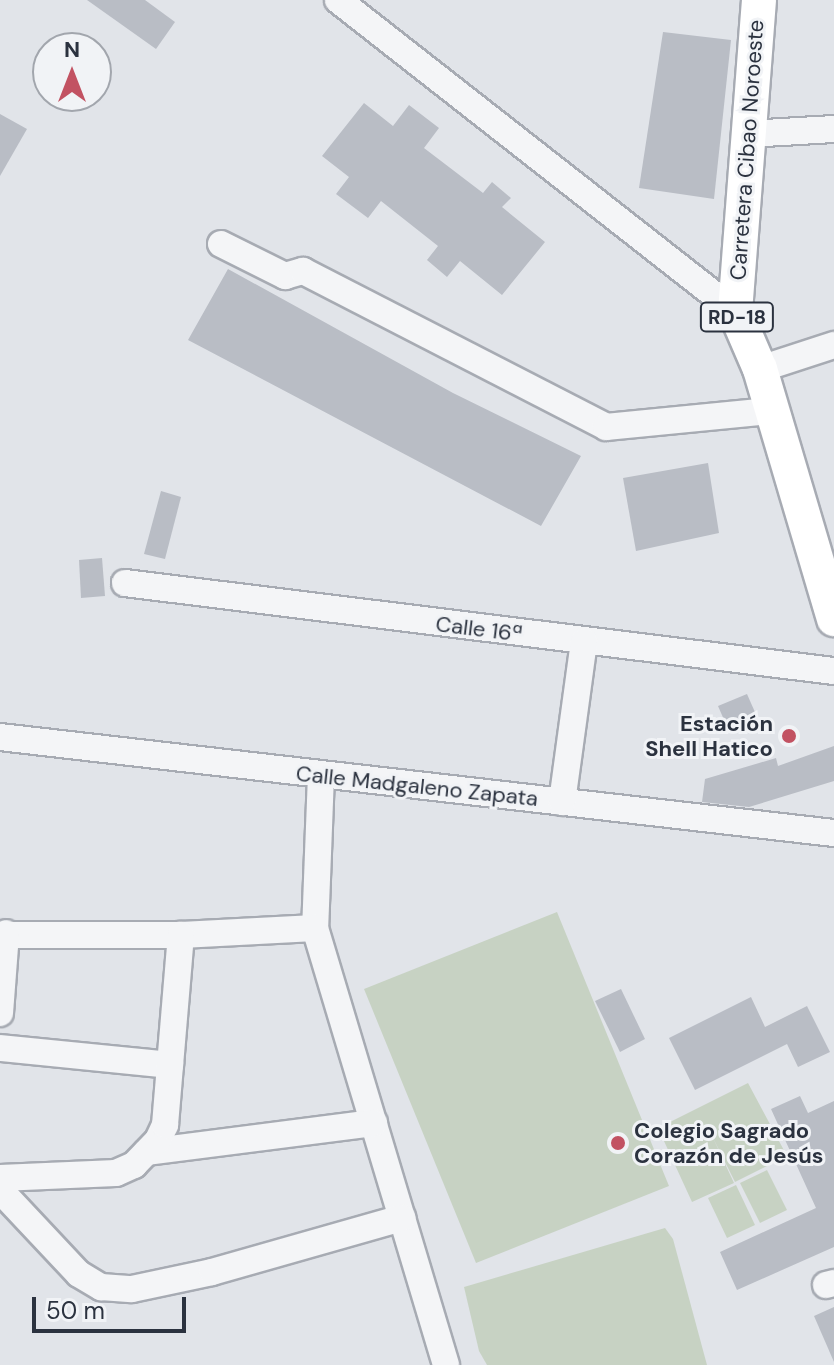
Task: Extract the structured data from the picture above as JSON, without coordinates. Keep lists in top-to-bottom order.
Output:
{
  "streets": {
    "main road": ["Carretera Cibao Noroeste", "RD-18"],
    "street": ["Calle 16ª", "Calle Madgaleno Zapata"]
  },
  "places": ["Estación Shell Hatico", "Colegio Sagrado Corazón de Jesús"],
  "scale_bar": "50 m",
  "north": "top"
}
